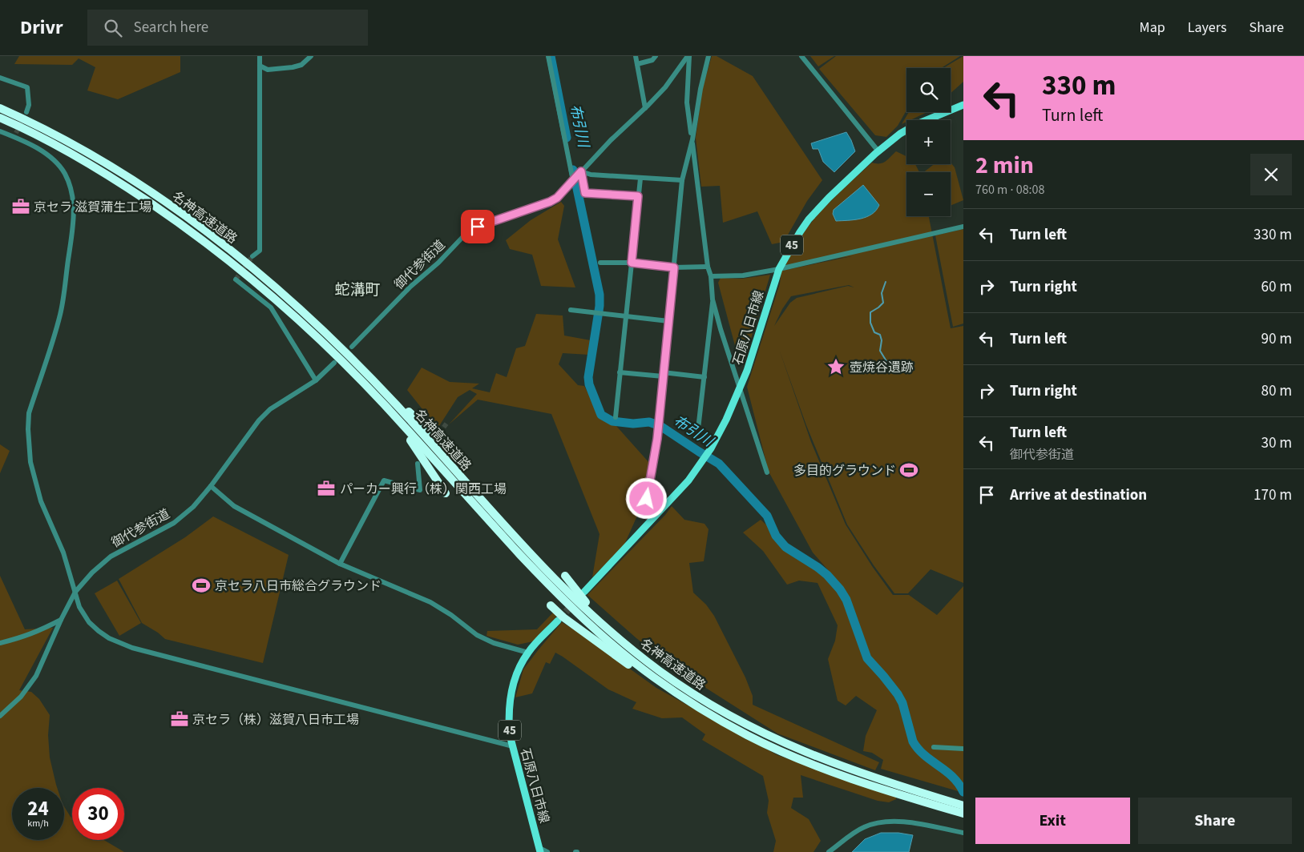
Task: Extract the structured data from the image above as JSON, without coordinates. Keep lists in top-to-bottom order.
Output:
{
  "streets": {
    "highway": ["名神高速道路"],
    "main road": ["45", "石原八日市線"],
    "street": ["御代参街道"]
  },
  "districts": ["蛇溝町"],
  "water": ["布引川"],
  "places": {
    "office": ["京セラ 滋賀蒲生工場", "パーカー興行（株）関西工場", "京セラ（株）滋賀八日市工場"],
    "place": ["壺焼谷遺跡"],
    "sports": ["多目的グラウンド", "京セラ八日市総合グラウンド"]
  },
  "page": {
    "header": "Drivr",
    "search": "Search here",
    "nav": ["Map", "Layers", "Share"],
    "turn": ["330 m", "Turn left"],
    "map_buttons": ["+", "−"],
    "heading": ["2 min", "760 m · 08:08"],
    "list": [
      {
        "name": "Turn left",
        "value": "330 m"
      },
      {
        "name": "Turn right",
        "value": "60 m"
      },
      {
        "name": "Turn left",
        "value": "90 m"
      },
      {
        "name": "Turn right",
        "value": "80 m"
      },
      {
        "name": "Turn left",
        "note": "御代参街道",
        "value": "30 m"
      },
      {
        "name": "Arrive at destination",
        "value": "170 m"
      }
    ],
    "speed": "24 km/h",
    "limit": "30",
    "buttons": ["Exit", "Share"]
  }
}
